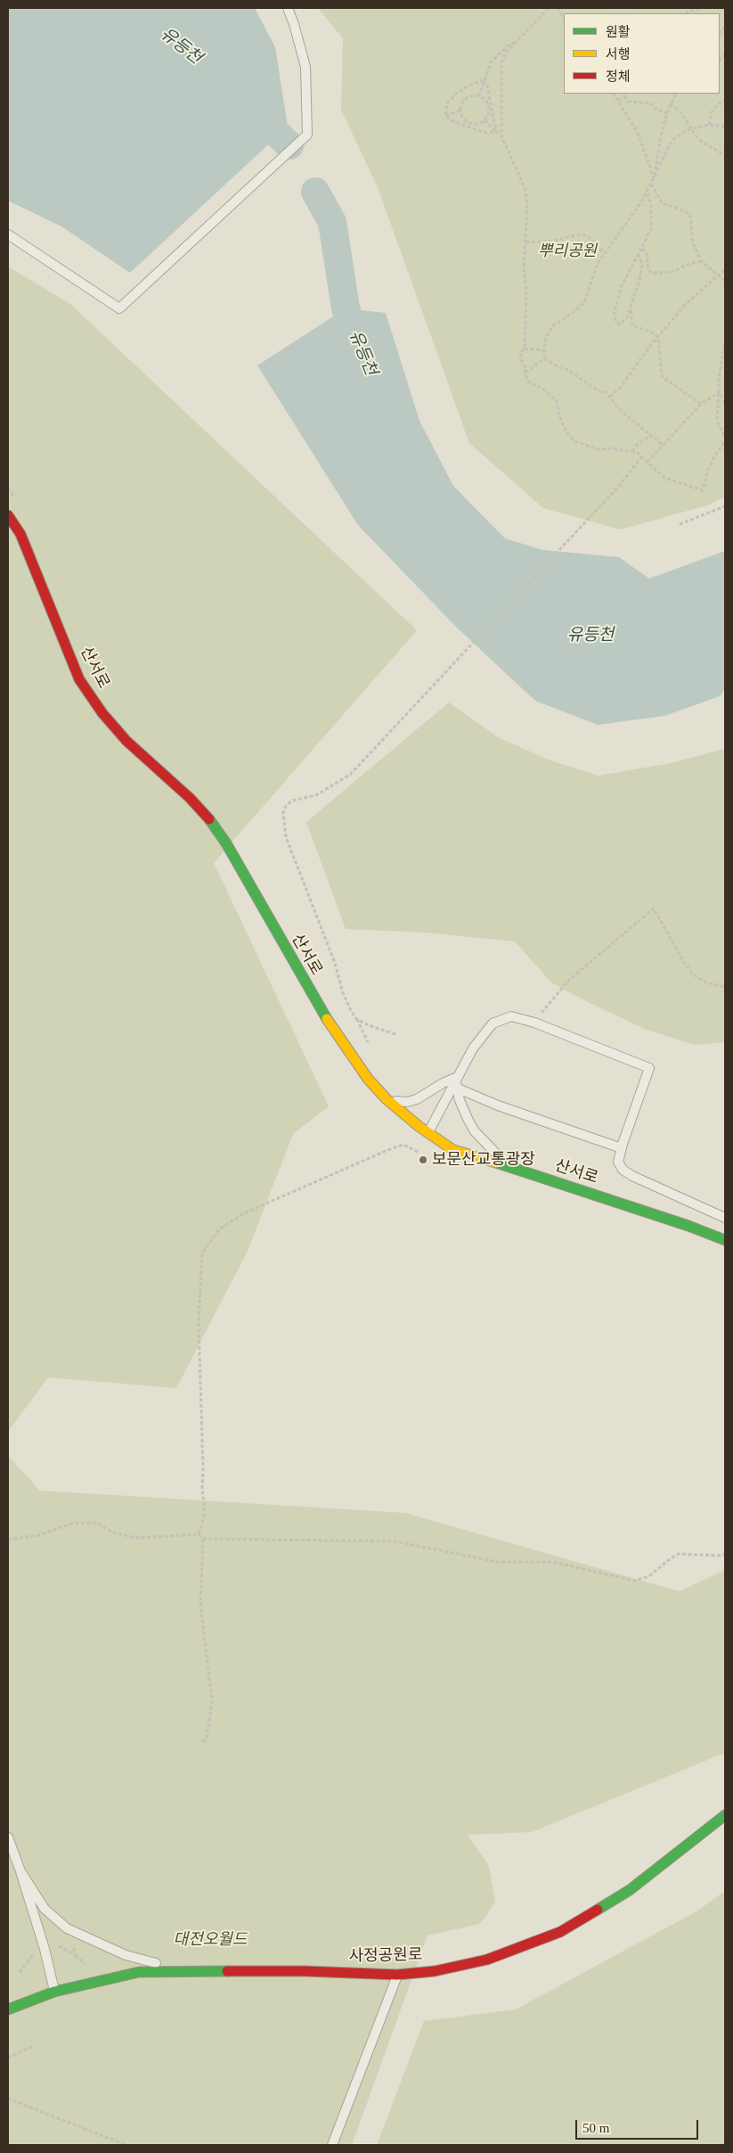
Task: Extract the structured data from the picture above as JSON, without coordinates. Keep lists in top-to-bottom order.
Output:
{
  "streets": {
    "street": ["산서로", "사정공원로"]
  },
  "water": ["유등천"],
  "parks": ["뿌리공원", "대전오월드"],
  "places": ["보문산교통광장"],
  "legend": ["원활", "서행", "정체"],
  "scale_bar": "50 m"
}
